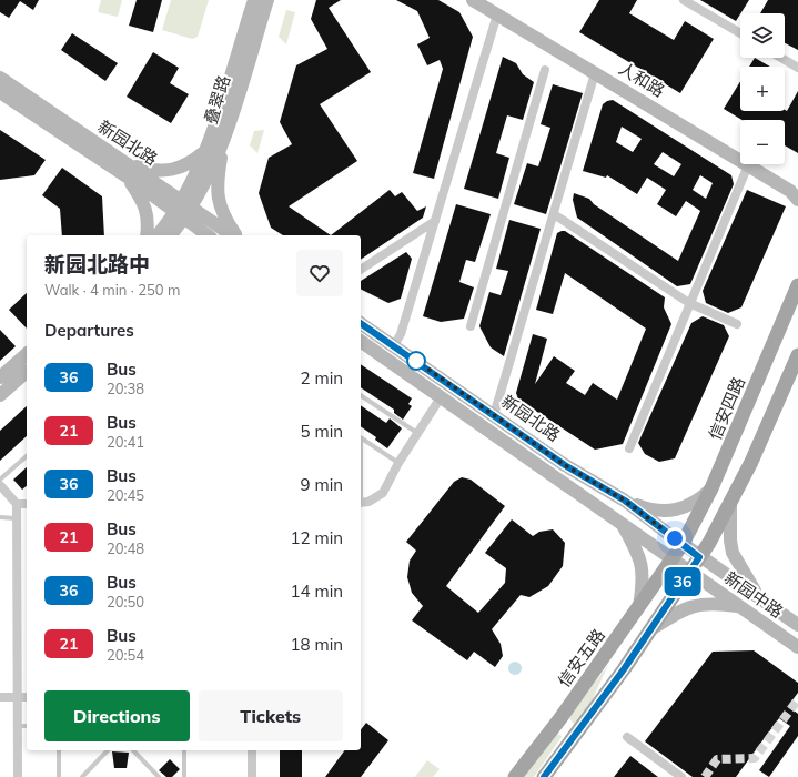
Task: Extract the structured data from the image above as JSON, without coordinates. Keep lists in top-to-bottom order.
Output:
{
  "streets": {
    "main road": [
      "人和路",
      "叠翠路",
      "新园北路",
      "信安四路",
      "新园中路",
      "信安五路"
    ]
  },
  "crossings": [
    ["叠翠路", "新园北路"],
    ["新园北路", "信安四路"],
    ["新园北路", "新园中路"],
    ["新园北路", "信安五路"],
    ["信安四路", "新园中路"],
    ["信安四路", "信安五路"],
    ["新园中路", "信安五路"]
  ],
  "lines": ["bus line 36"],
  "page": {
    "on_map": "36",
    "map_buttons": ["+", "−"],
    "heading": [
      ["新园北路中", "Walk · 4 min · 250 m"],
      "Departures"
    ],
    "list": [
      {
        "mark": "36",
        "name": "Bus",
        "note": "20:38",
        "value": "2 min"
      },
      {
        "mark": "21",
        "name": "Bus",
        "note": "20:41",
        "value": "5 min"
      },
      {
        "mark": "36",
        "name": "Bus",
        "note": "20:45",
        "value": "9 min"
      },
      {
        "mark": "21",
        "name": "Bus",
        "note": "20:48",
        "value": "12 min"
      },
      {
        "mark": "36",
        "name": "Bus",
        "note": "20:50",
        "value": "14 min"
      },
      {
        "mark": "21",
        "name": "Bus",
        "note": "20:54",
        "value": "18 min"
      }
    ],
    "buttons": ["Directions", "Tickets"]
  }
}
